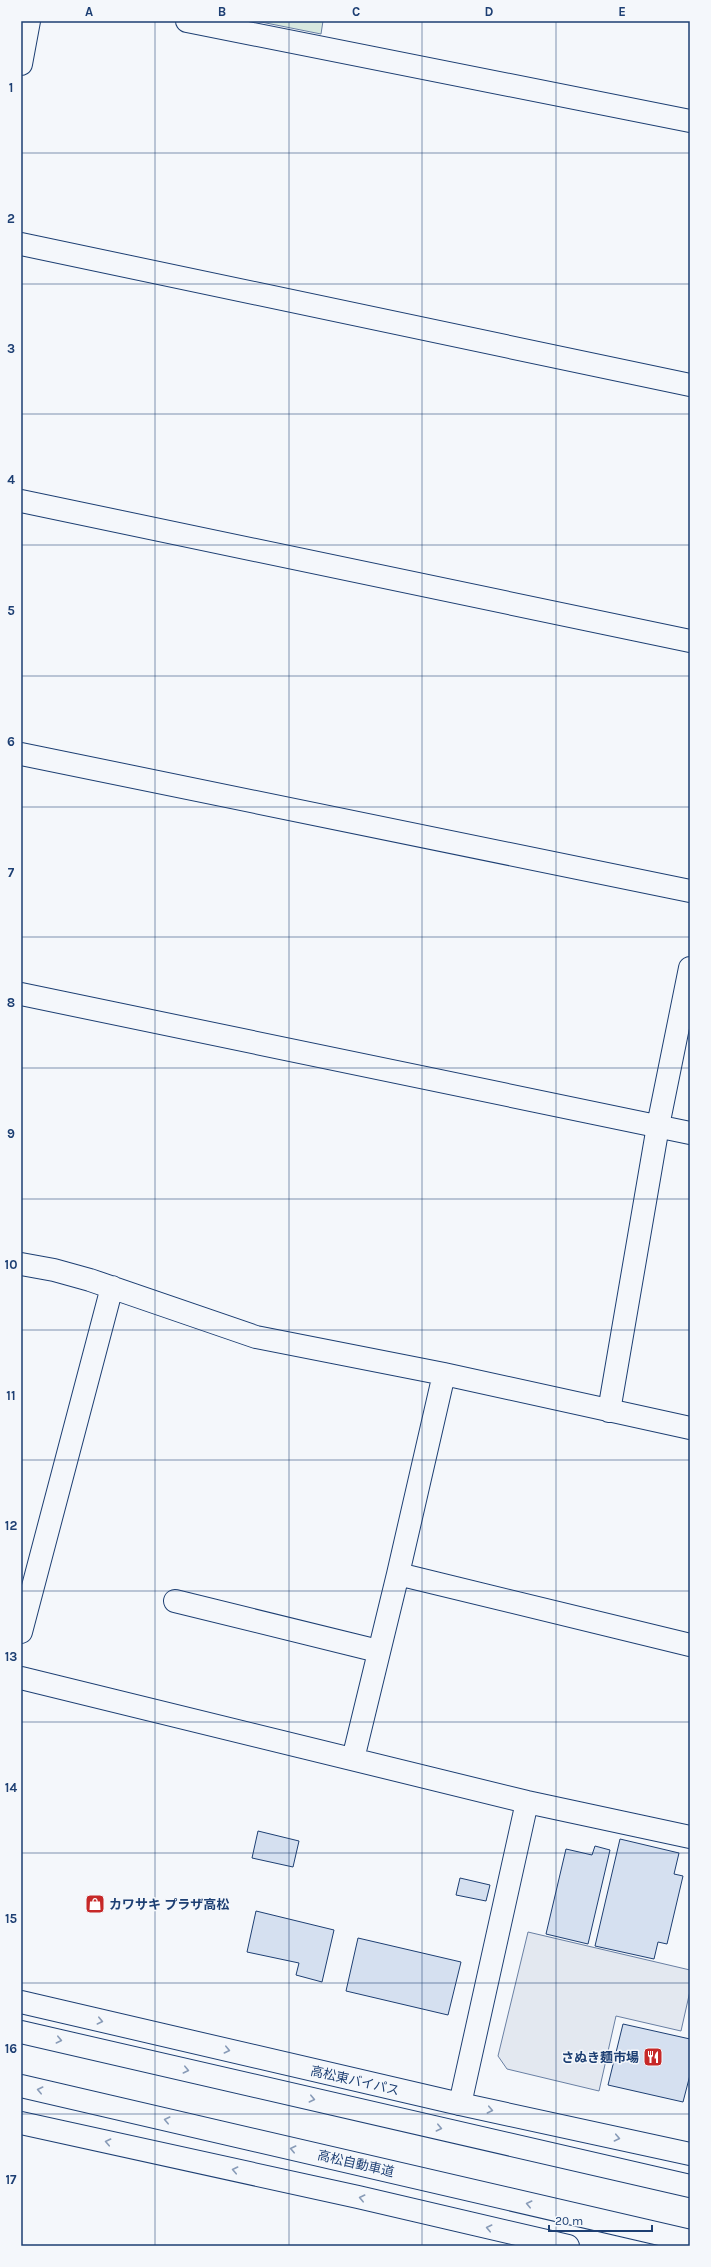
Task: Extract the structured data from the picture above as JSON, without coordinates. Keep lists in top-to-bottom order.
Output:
{
  "streets": {
    "main road": ["高松東バイパス", "高松自動車道"]
  },
  "places": {
    "shop": ["カワサキ プラザ高松"],
    "restaurant": ["さぬき麺市場"]
  },
  "scale_bar": "20 m",
  "grid": {
    "columns": [
      "A",
      "B",
      "C",
      "D",
      "E"
    ],
    "rows": [
      "1",
      "2",
      "3",
      "4",
      "5",
      "6",
      "7",
      "8",
      "9",
      "10",
      "11",
      "12",
      "13",
      "14",
      "15",
      "16",
      "17"
    ]
  }
}
